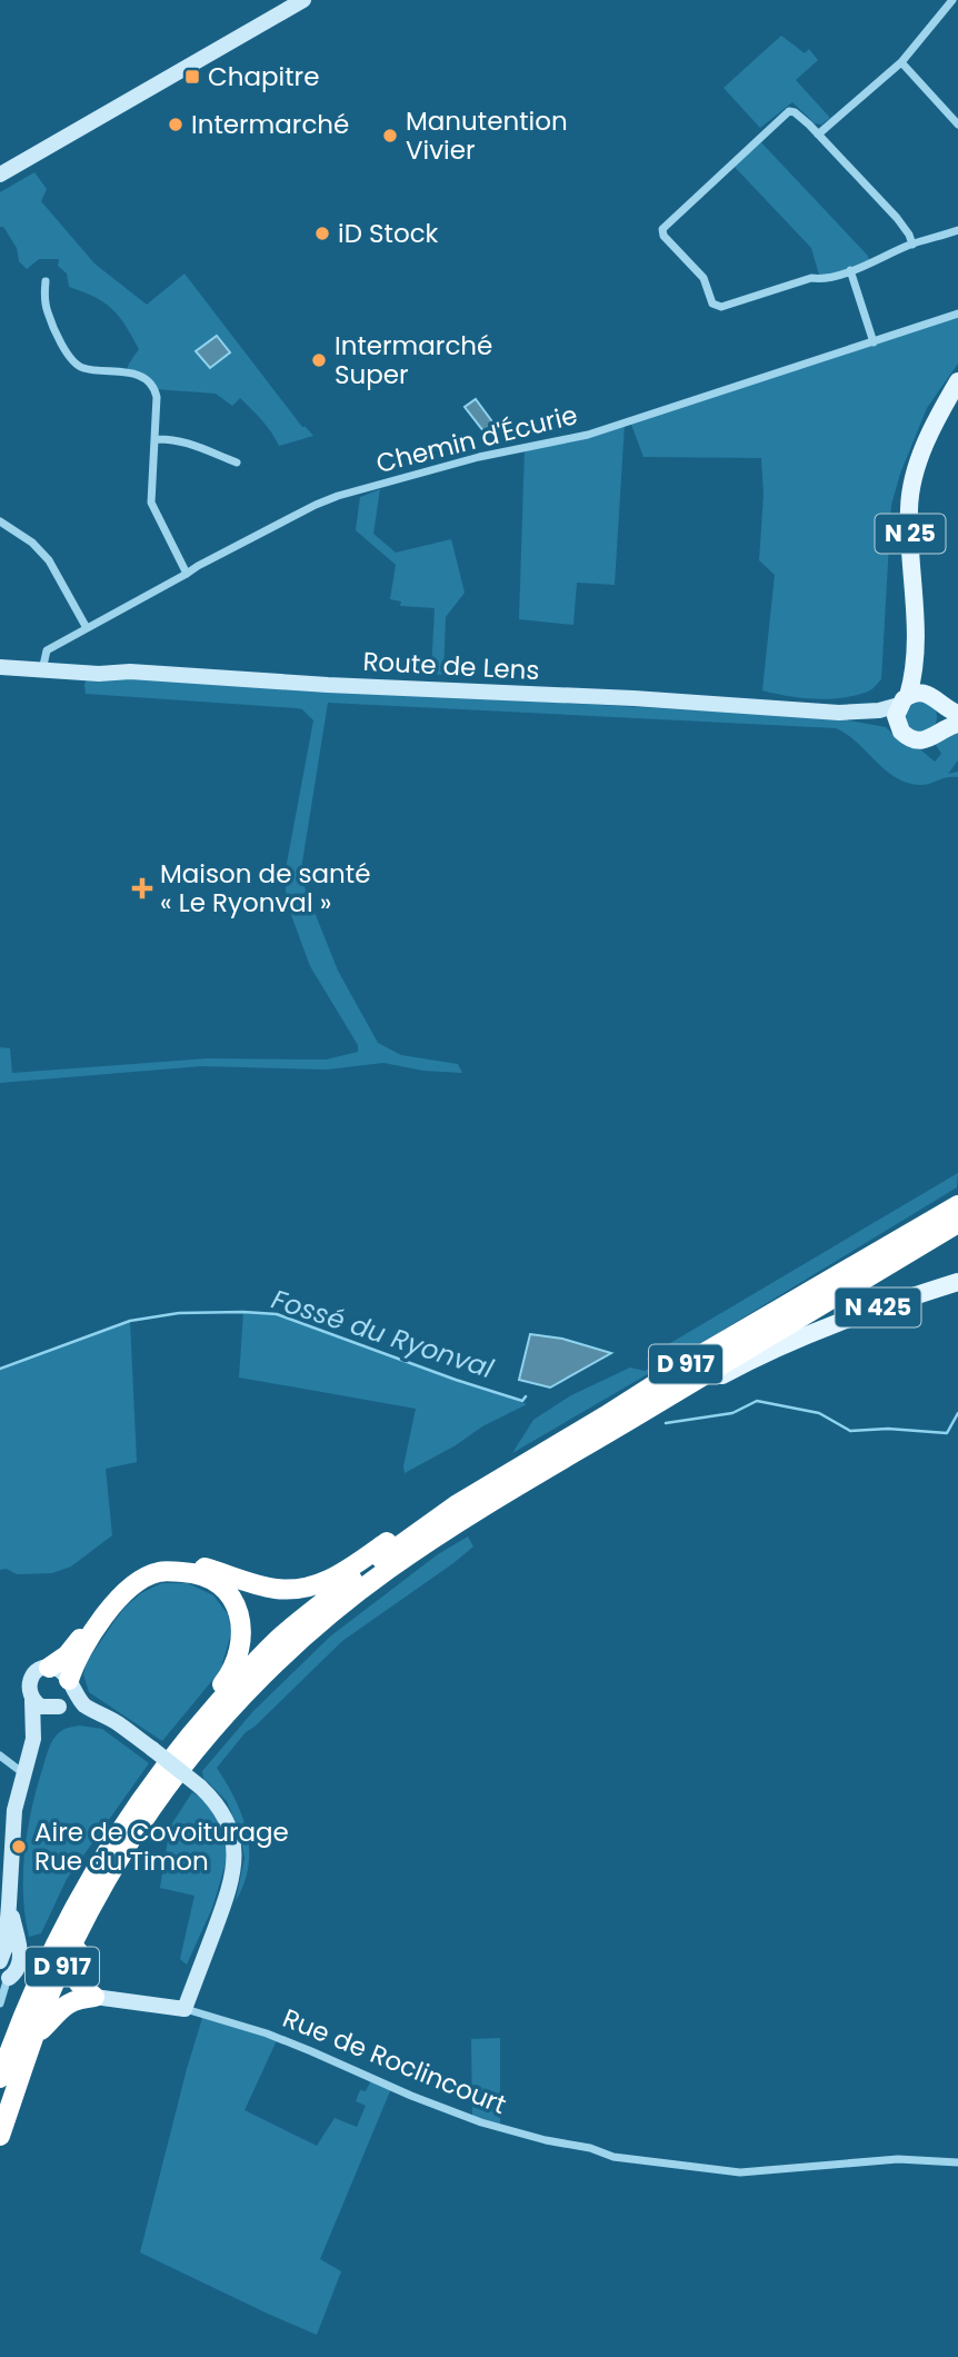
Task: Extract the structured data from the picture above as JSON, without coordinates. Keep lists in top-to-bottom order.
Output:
{
  "streets": {
    "highway": ["D 917"],
    "main road": ["N 25", "Route de Lens", "N 425"],
    "street": ["Chemin d'Écurie", "Rue de Roclincourt"]
  },
  "crossings": [
    ["Chemin d'Écurie", "Route de Lens"],
    ["N 25", "Route de Lens"],
    ["N 425", "D 917"]
  ],
  "water": ["Fossé du Ryonval"],
  "places": {
    "transit": ["Chapitre"],
    "other": [
      "Intermarché",
      "Manutention Vivier",
      "iD Stock",
      "Intermarché Super",
      "Aire de Covoiturage Rue du Timon"
    ],
    "health": ["Maison de santé « Le Ryonval »"]
  }
}
